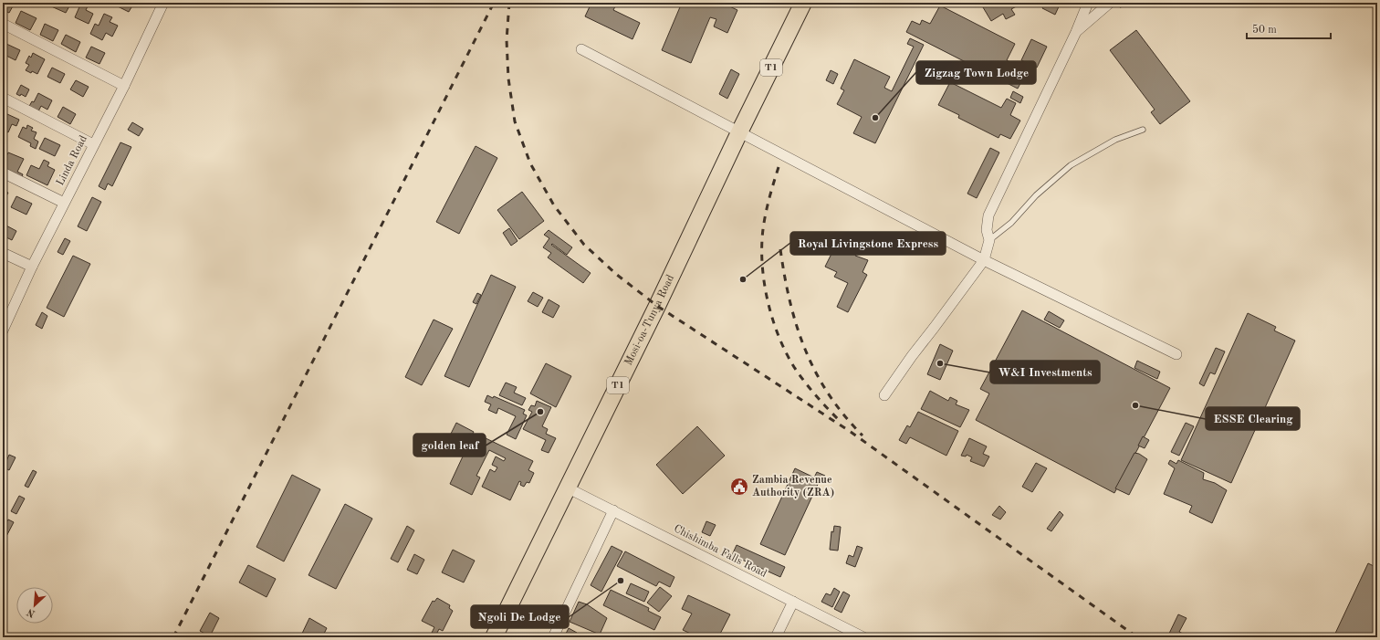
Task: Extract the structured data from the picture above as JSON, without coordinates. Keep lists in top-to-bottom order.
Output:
{
  "streets": {
    "highway": ["T1", "Mosi-oa-Tunya Road"],
    "street": ["Linda Road", "Chishimba Falls Road"]
  },
  "crossings": [
    ["Mosi-oa-Tunya Road", "Chishimba Falls Road"]
  ],
  "places": {
    "other": [
      "Zigzag Town Lodge",
      "Royal Livingstone Express",
      "W&I Investments",
      "ESSE Clearing",
      "golden leaf",
      "Ngoli De Lodge"
    ],
    "public building": ["Zambia Revenue Authority (ZRA)"]
  },
  "scale_bar": "50 m",
  "north": "bottom left"
}
